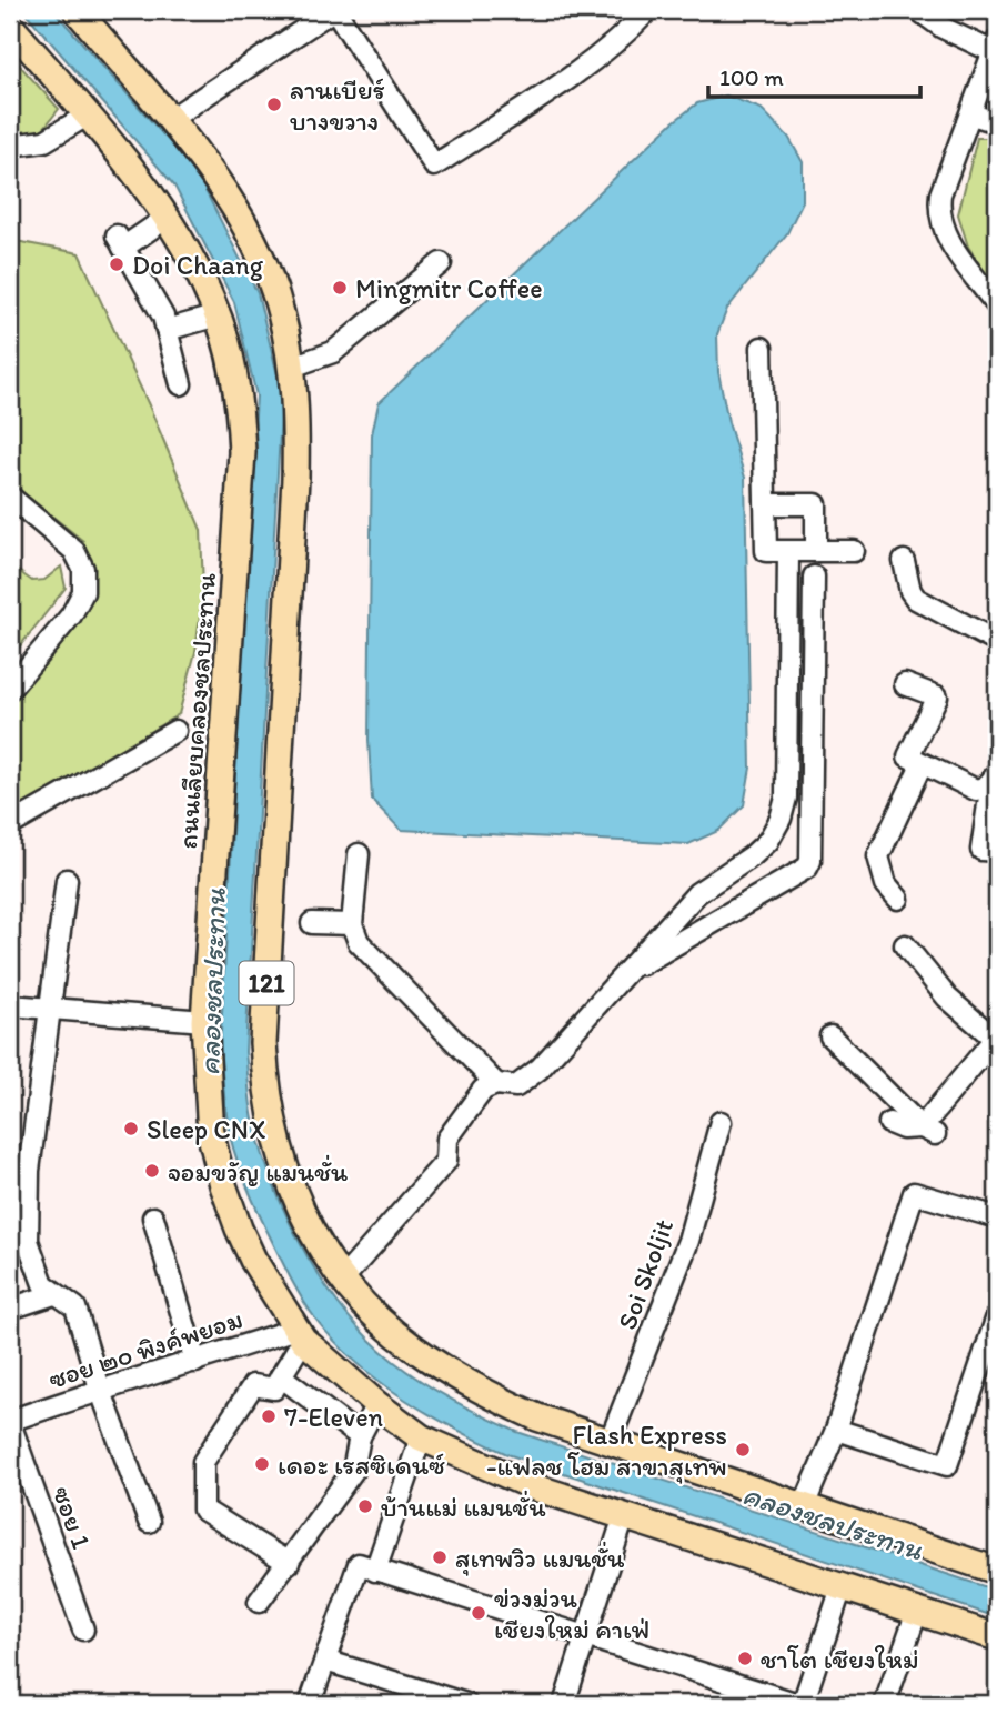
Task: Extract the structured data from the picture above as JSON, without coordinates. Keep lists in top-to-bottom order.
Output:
{
  "streets": {
    "main road": ["ถนนเลียบคลองชลประทาน", "121"],
    "street": ["Soi Skoljit", "ซอย ๒๐ พิงค์พยอม", "ซอย 1"]
  },
  "crossings": [
    ["ถนนเลียบคลองชลประทาน", "ซอย ๒๐ พิงค์พยอม"],
    ["121", "Soi Skoljit"],
    ["ซอย ๒๐ พิงค์พยอม", "ซอย 1"]
  ],
  "water": ["คลองชลประทาน"],
  "places": [
    "ลานเบียร์ บางขวาง",
    "Doi Chaang",
    "Mingmitr Coffee",
    "Sleep CNX",
    "จอมขวัญ แมนชั่น",
    "7-Eleven",
    "Flash Express -แฟลช โฮม สาขาสุเทพ",
    "เดอะ เรสซิเดนซ์",
    "บ้านแม่ แมนชั่น",
    "สุเทพวิว แมนชั่น",
    "ข่วงม่วน เชียงใหม่ คาเฟ่",
    "ชาโต เชียงใหม่"
  ],
  "scale_bar": "100 m"
}
